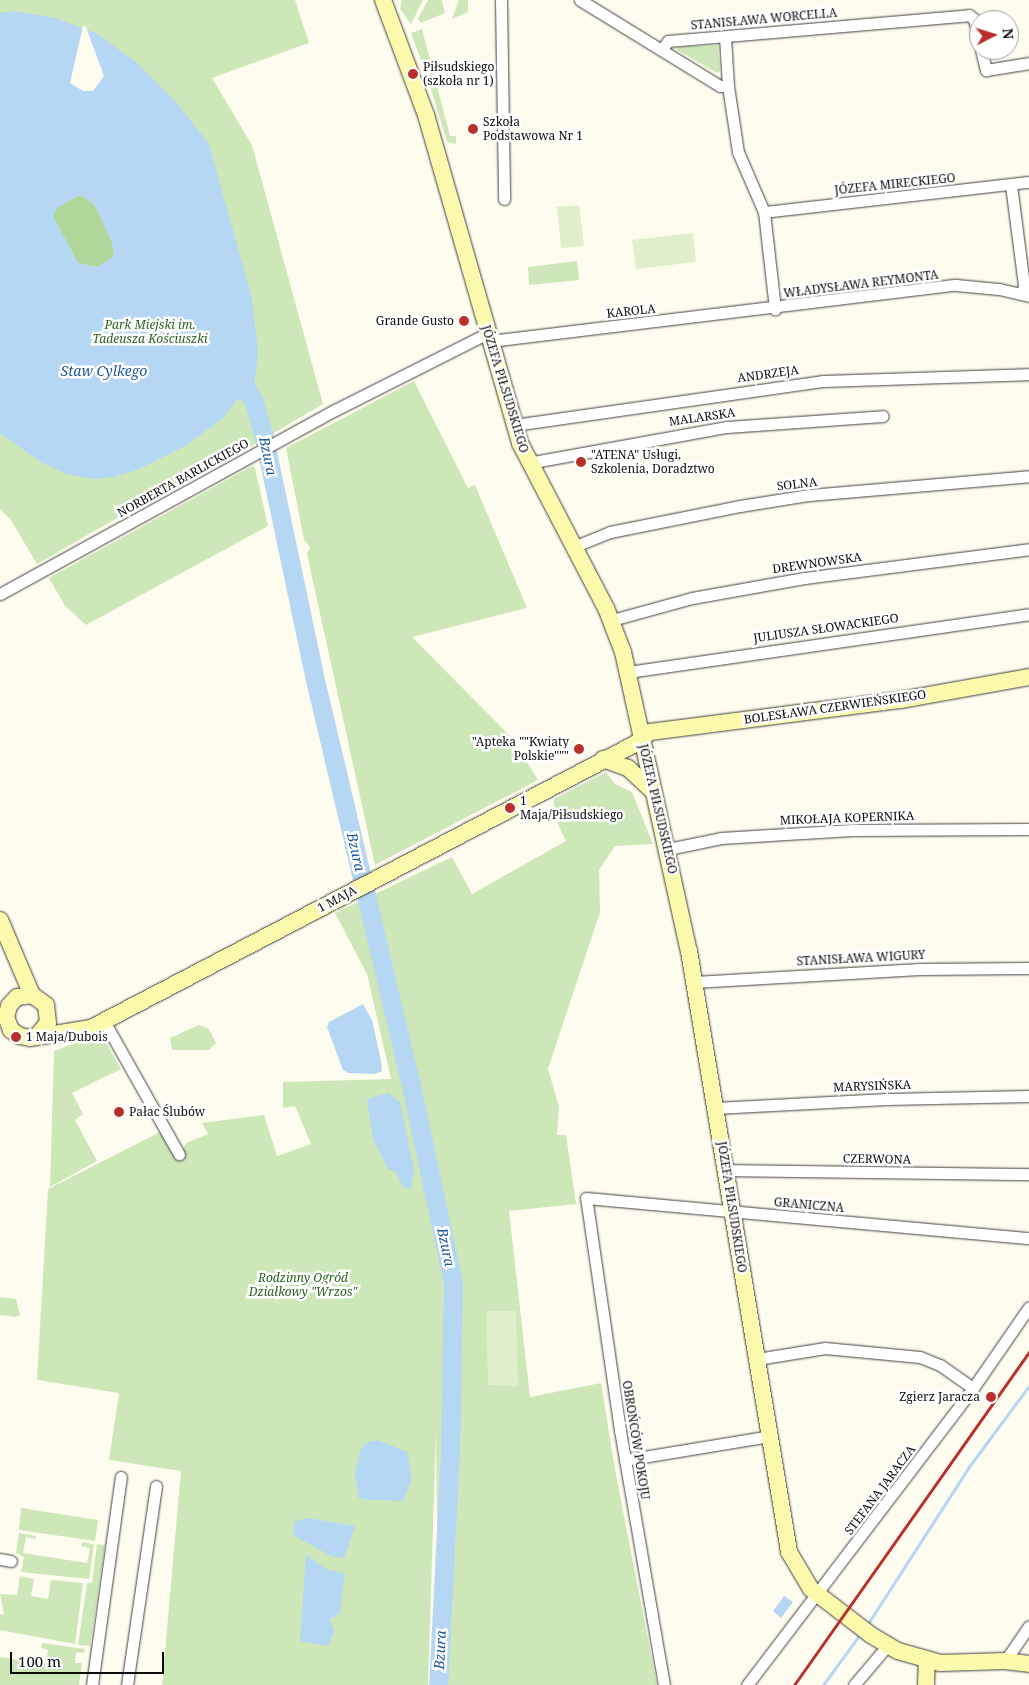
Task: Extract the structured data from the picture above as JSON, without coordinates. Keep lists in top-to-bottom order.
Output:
{
  "streets": {
    "street": [
      "STANISŁAWA WORCELLA",
      "JÓZEFA MIRECKIEGO",
      "WŁADYSŁAWA REYMONTA",
      "KAROLA",
      "ANDRZEJA",
      "JÓZEFA PIŁSUDSKIEGO",
      "MALARSKA",
      "NORBERTA BARLICKIEGO",
      "SOLNA",
      "DREWNOWSKA",
      "JULIUSZA SŁOWACKIEGO",
      "BOLESŁAWA CZERWIEŃSKIEGO",
      "MIKOŁAJA KOPERNIKA",
      "1 MAJA",
      "STANISŁAWA WIGURY",
      "MARYSIŃSKA",
      "CZERWONA",
      "GRANICZNA",
      "OBROŃCÓW POKOJU",
      "STEFANA JARACZA"
    ]
  },
  "crossings": [
    ["STANISŁAWA WORCELLA", "WŁADYSŁAWA REYMONTA"],
    ["JÓZEFA MIRECKIEGO", "WŁADYSŁAWA REYMONTA"],
    ["WŁADYSŁAWA REYMONTA", "KAROLA"],
    ["KAROLA", "JÓZEFA PIŁSUDSKIEGO"],
    ["KAROLA", "NORBERTA BARLICKIEGO"],
    ["ANDRZEJA", "JÓZEFA PIŁSUDSKIEGO"],
    ["JÓZEFA PIŁSUDSKIEGO", "MALARSKA"],
    ["JÓZEFA PIŁSUDSKIEGO", "NORBERTA BARLICKIEGO"],
    ["JÓZEFA PIŁSUDSKIEGO", "SOLNA"],
    ["JÓZEFA PIŁSUDSKIEGO", "DREWNOWSKA"],
    ["JÓZEFA PIŁSUDSKIEGO", "JULIUSZA SŁOWACKIEGO"],
    ["JÓZEFA PIŁSUDSKIEGO", "BOLESŁAWA CZERWIEŃSKIEGO"],
    ["JÓZEFA PIŁSUDSKIEGO", "MIKOŁAJA KOPERNIKA"],
    ["JÓZEFA PIŁSUDSKIEGO", "1 MAJA"],
    ["JÓZEFA PIŁSUDSKIEGO", "STANISŁAWA WIGURY"],
    ["JÓZEFA PIŁSUDSKIEGO", "MARYSIŃSKA"],
    ["JÓZEFA PIŁSUDSKIEGO", "CZERWONA"],
    ["JÓZEFA PIŁSUDSKIEGO", "GRANICZNA"],
    ["JÓZEFA PIŁSUDSKIEGO", "STEFANA JARACZA"],
    ["BOLESŁAWA CZERWIEŃSKIEGO", "1 MAJA"],
    ["GRANICZNA", "OBROŃCÓW POKOJU"]
  ],
  "water": ["Staw Cylkego", "Bzura"],
  "parks": ["Park Miejski im. Tadeusza Kościuszki", "Rodzinny Ogród Działkowy \"Wrzos\""],
  "places": [
    "Piłsudskiego (szkoła nr 1)",
    "Szkoła Podstawowa Nr 1",
    "Grande Gusto",
    "\"ATENA\" Usługi, Szkolenia, Doradztwo",
    "\"Apteka \"\"Kwiaty Polskie\"\"\"",
    "1 Maja/Piłsudskiego",
    "1 Maja/Dubois",
    "Pałac Ślubów",
    "Zgierz Jaracza"
  ],
  "scale_bar": "100 m",
  "north": "right"
}
